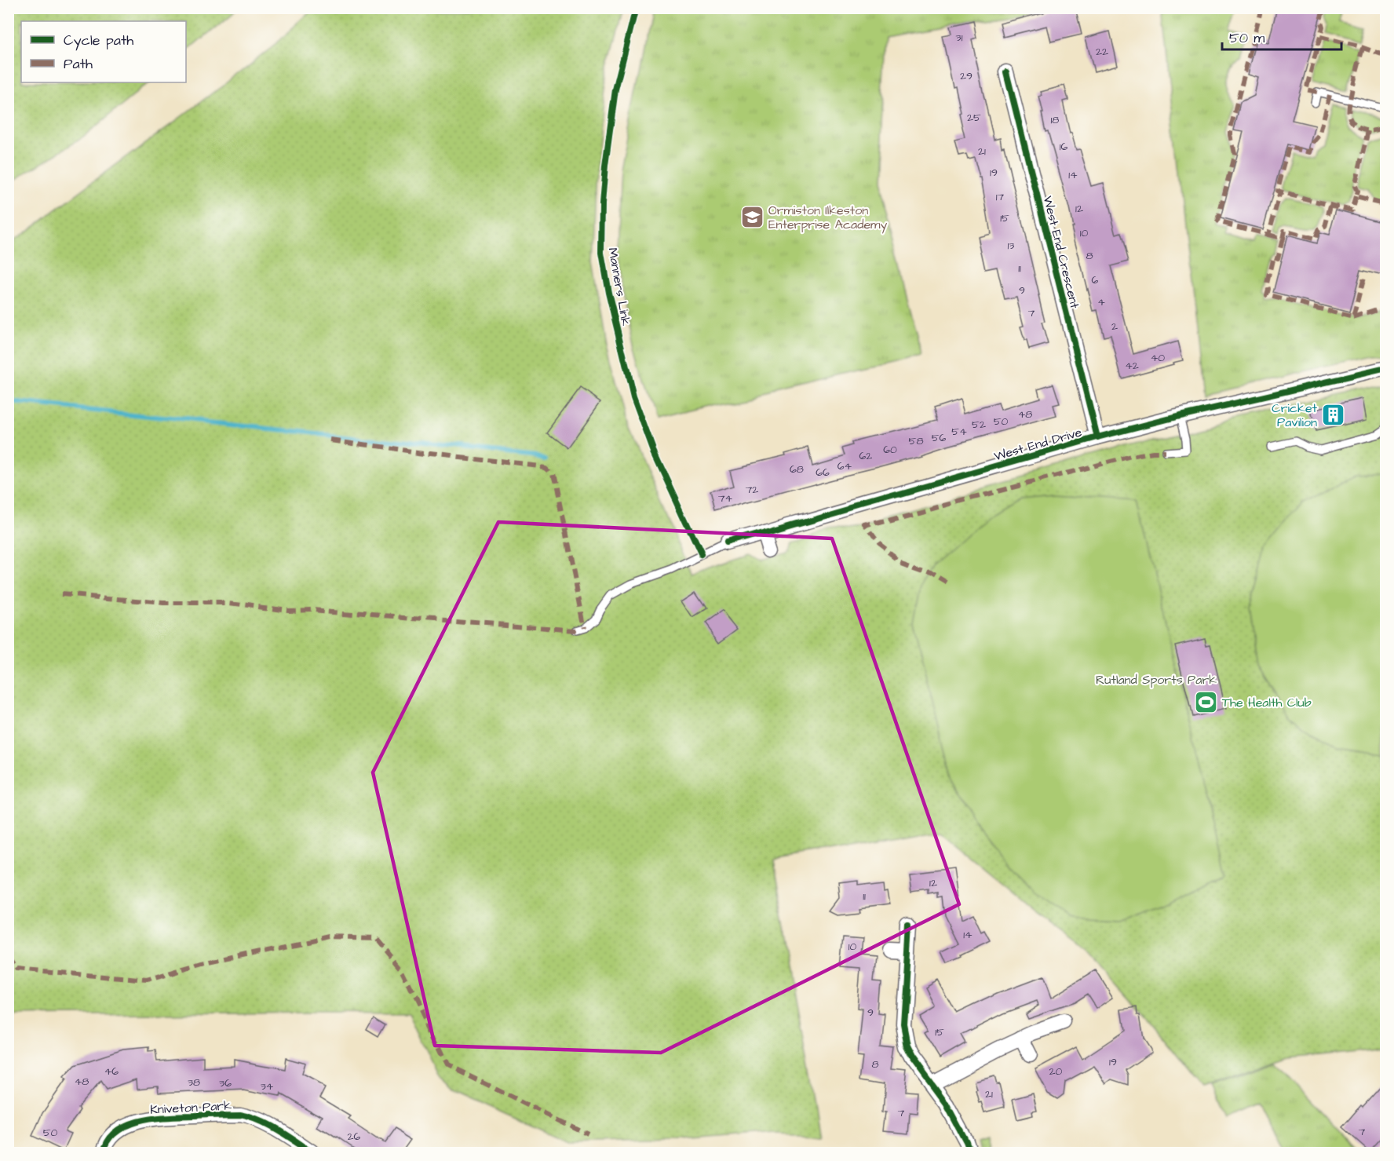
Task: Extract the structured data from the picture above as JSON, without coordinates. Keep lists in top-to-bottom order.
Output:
{
  "streets": {
    "street": ["West End Crescent", "West End Drive", "Kniveton Park"],
    "cycle path": ["Manners Link"]
  },
  "crossings": [
    ["West End Crescent", "West End Drive"]
  ],
  "parks": ["Rutland Sports Park"],
  "places": {
    "school or university": ["Ormiston Ilkeston Enterprise Academy"],
    "building": ["Cricket Pavilion"],
    "sports": ["The Health Club"]
  },
  "house_numbers": [
    "31",
    "22",
    "29",
    "25",
    "18",
    "16",
    "21",
    "19",
    "14",
    "17",
    "12",
    "15",
    "10",
    "13",
    "8",
    "11",
    "6",
    "9",
    "4",
    "7",
    "2",
    "40",
    "42",
    "48",
    "50",
    "52",
    "54",
    "56",
    "58",
    "60",
    "62",
    "64",
    "68",
    "66",
    "72",
    "74",
    "12",
    "11",
    "14",
    "10",
    "9",
    "15",
    "19",
    "8",
    "46",
    "20",
    "48",
    "38",
    "36",
    "34",
    "21",
    "7",
    "7",
    "50",
    "26"
  ],
  "legend": ["Cycle path", "Path"],
  "scale_bar": "50 m"
}
